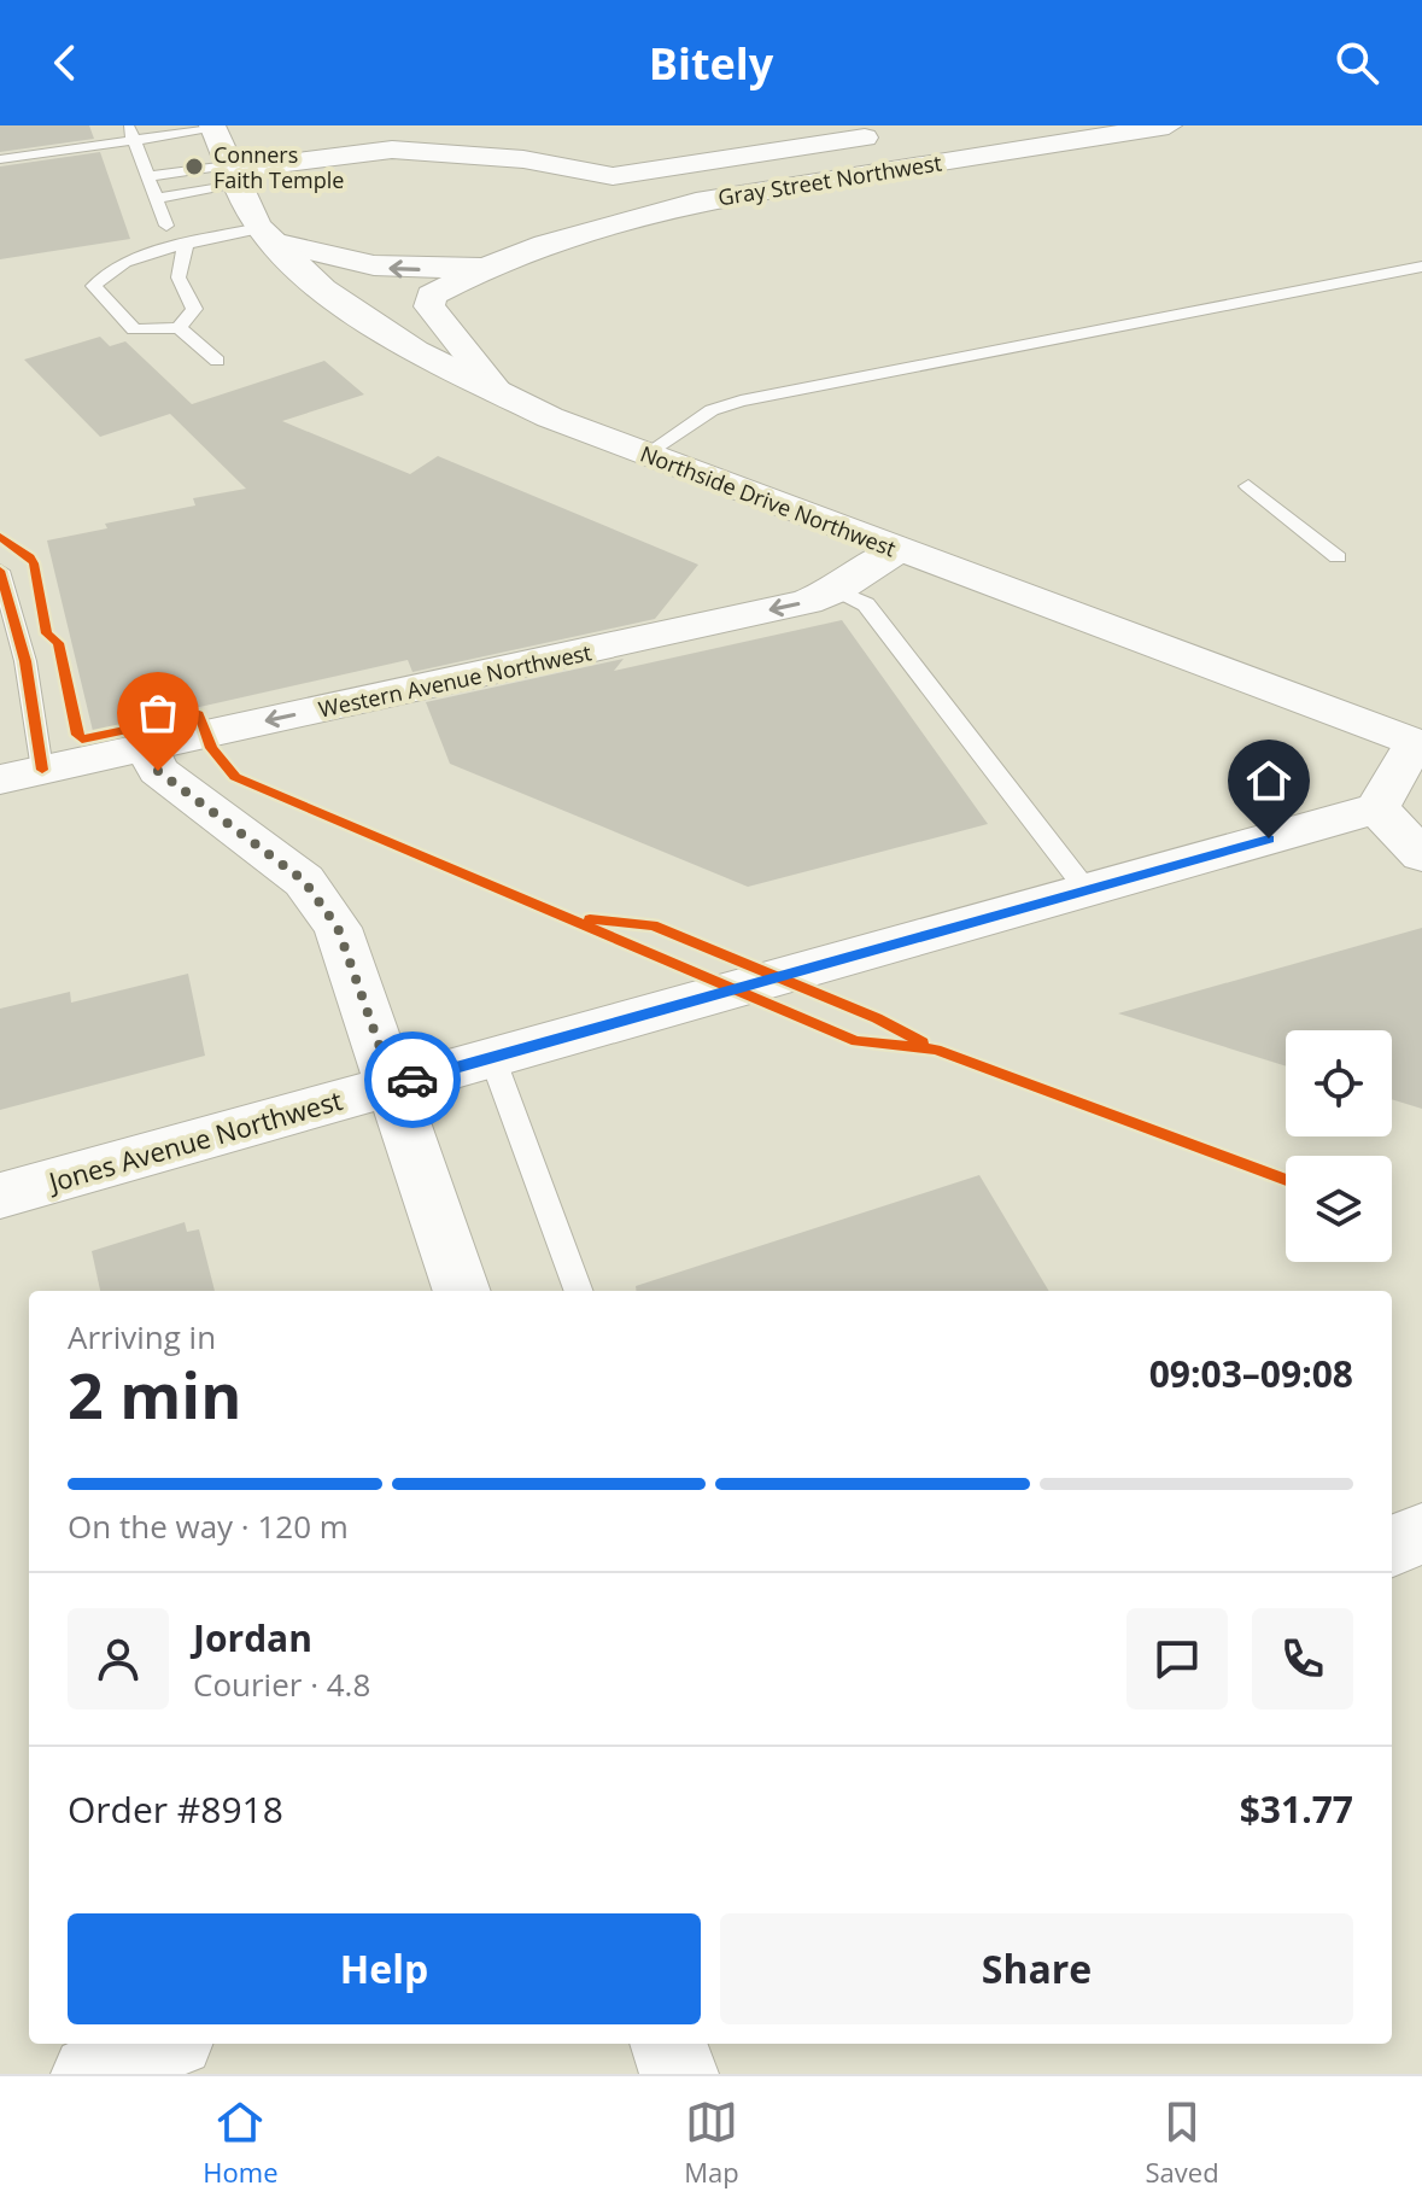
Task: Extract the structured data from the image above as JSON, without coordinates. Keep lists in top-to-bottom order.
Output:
{
  "streets": {
    "street": [
      "Gray Street Northwest",
      "Northside Drive Northwest",
      "Western Avenue Northwest",
      "Jones Avenue Northwest"
    ]
  },
  "crossings": [
    ["Northside Drive Northwest", "Western Avenue Northwest"]
  ],
  "places": ["Conners Faith Temple"],
  "page": {
    "header": "Bitely",
    "heading": ["2 min", "Arriving in", "09:03–09:08"],
    "panel": [
      "Jordan",
      "Courier · 4.8",
      "Order #8918",
      "$31.77"
    ],
    "bar": "On the way · 120 m",
    "buttons": ["Help", "Share"],
    "tabs": ["Home", "Map", "Saved"]
  }
}
